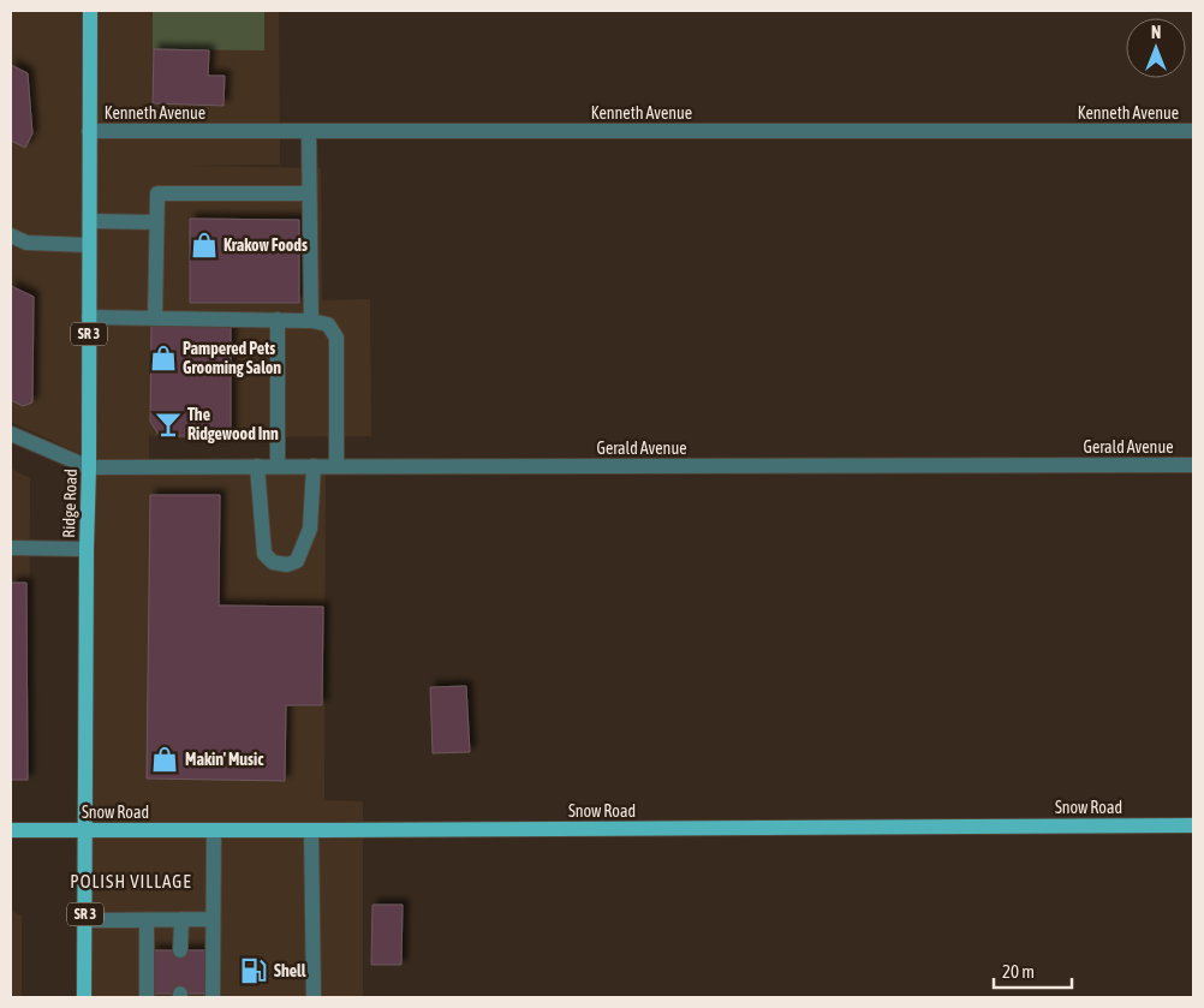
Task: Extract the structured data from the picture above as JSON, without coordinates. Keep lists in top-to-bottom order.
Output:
{
  "streets": {
    "main road": ["SR 3", "Ridge Road", "Snow Road"],
    "street": ["Kenneth Avenue", "Gerald Avenue"]
  },
  "crossings": [
    ["Kenneth Avenue", "Ridge Road"],
    ["Gerald Avenue", "Ridge Road"],
    ["Ridge Road", "Snow Road"]
  ],
  "districts": ["POLISH VILLAGE"],
  "places": {
    "shop": ["Krakow Foods", "Pampered Pets Grooming Salon", "Makin' Music"],
    "bar": ["The Ridgewood Inn"],
    "fuel station": ["Shell"]
  },
  "scale_bar": "20 m",
  "north": "top"
}
